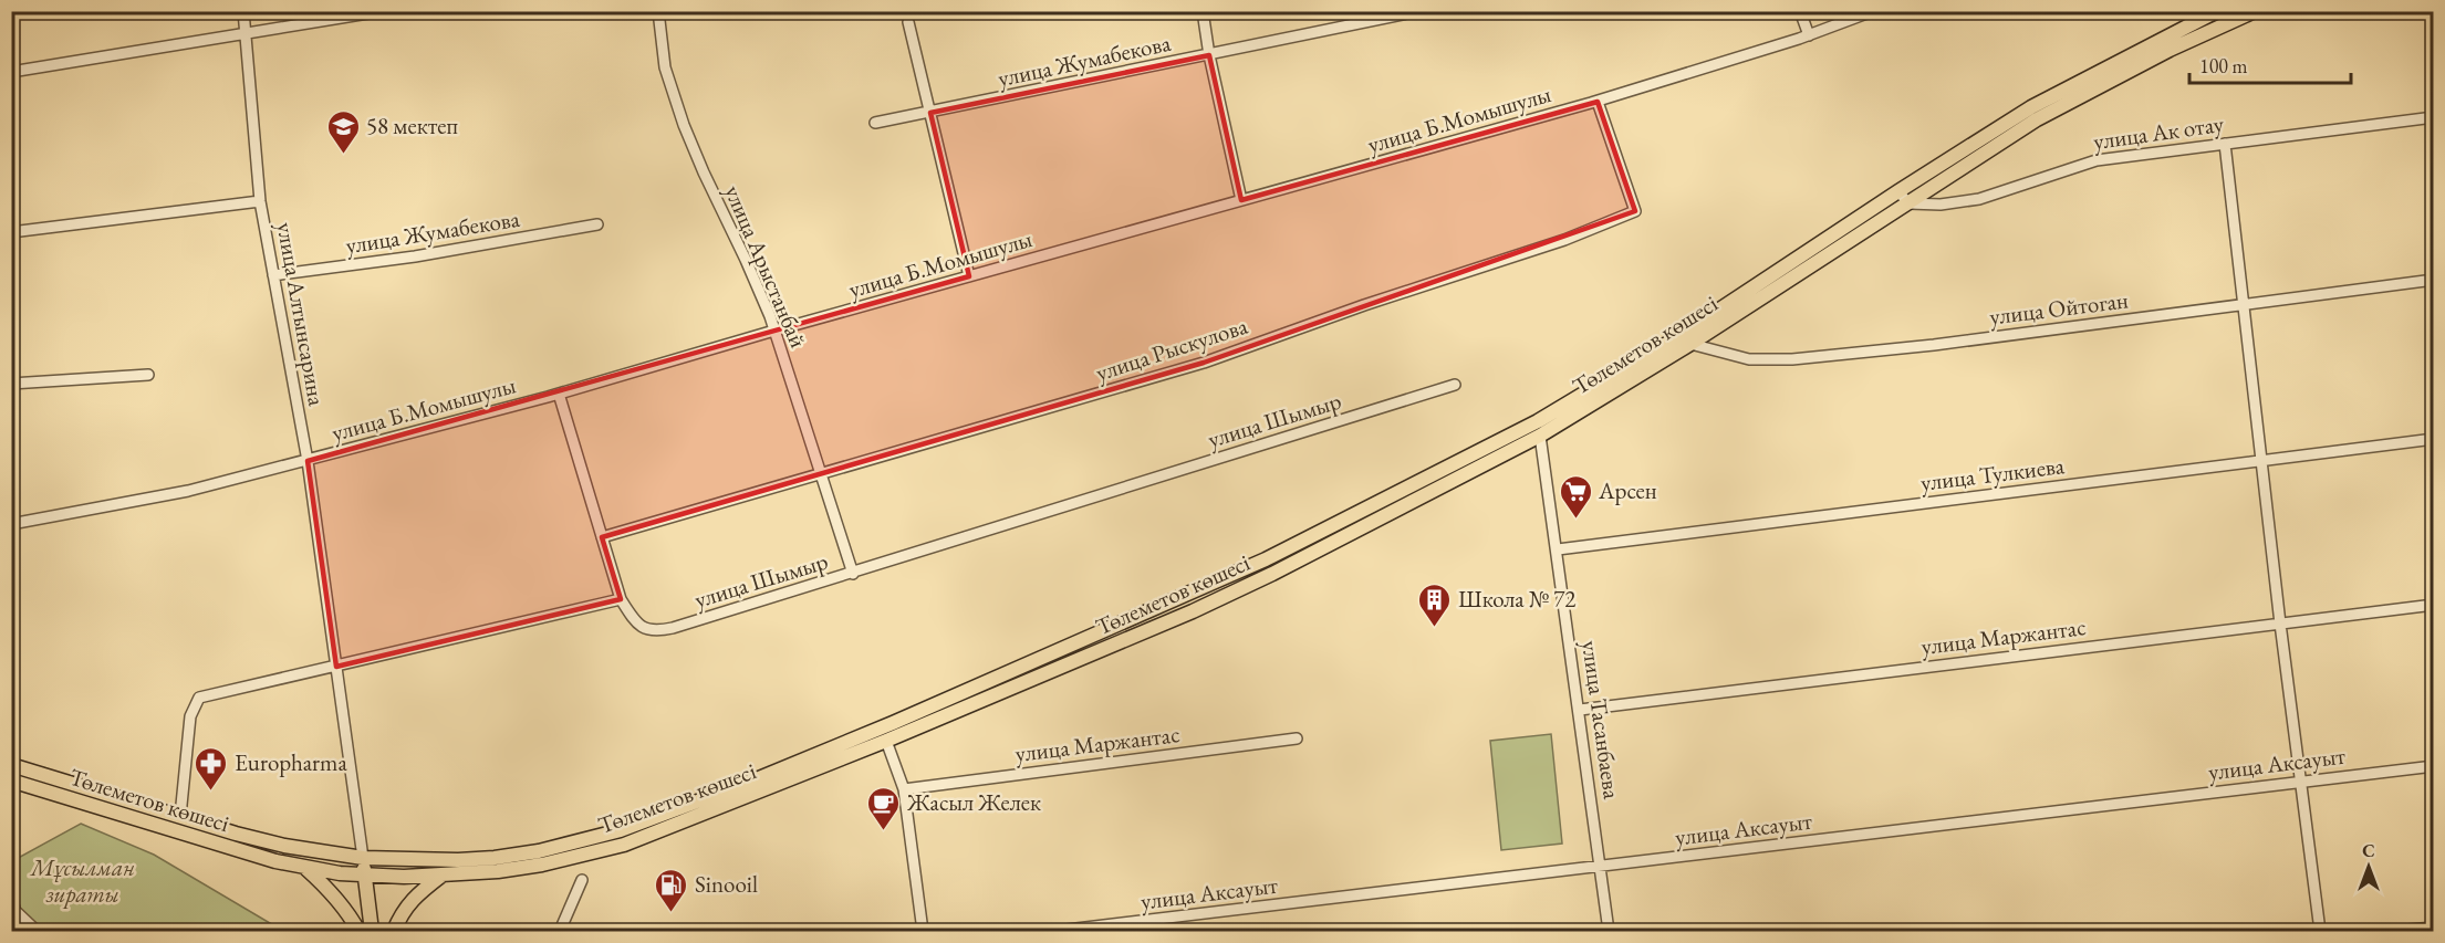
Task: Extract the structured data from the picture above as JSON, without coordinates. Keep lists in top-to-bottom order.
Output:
{
  "streets": {
    "main road": ["Төлеметов көшесі"],
    "street": [
      "улица Жумабекова",
      "улица Б.Момышулы",
      "улица Ак отау",
      "улица Арыстанбай",
      "улица Ойтоган",
      "улица Алтынсарина",
      "улица Рыскулова",
      "улица Шымыр",
      "улица Тулкиева",
      "улица Маржантас",
      "улица Тасанбаева",
      "улица Аксауыт"
    ]
  },
  "crossings": [
    ["улица Жумабекова", "улица Алтынсарина"],
    ["улица Б.Момышулы", "улица Арыстанбай"],
    ["улица Б.Момышулы", "улица Алтынсарина"],
    ["улица Б.Момышулы", "улица Рыскулова"],
    ["улица Ак отау", "Төлеметов көшесі"],
    ["улица Арыстанбай", "улица Рыскулова"],
    ["улица Арыстанбай", "улица Шымыр"],
    ["улица Ойтоган", "Төлеметов көшесі"],
    ["улица Алтынсарина", "Төлеметов көшесі"],
    ["Төлеметов көшесі", "улица Тасанбаева"],
    ["улица Тулкиева", "улица Тасанбаева"],
    ["улица Маржантас", "улица Тасанбаева"],
    ["улица Тасанбаева", "улица Аксауыт"]
  ],
  "parks": ["Мұсылман зираты"],
  "places": {
    "school or university": ["58 мектеп"],
    "supermarket": ["Арсен"],
    "building": ["Школа № 72"],
    "pharmacy": ["Europharma"],
    "cafe": ["Жасыл Желек"],
    "fuel station": ["Sinooil"]
  },
  "scale_bar": "100 m",
  "north": "top"
}
